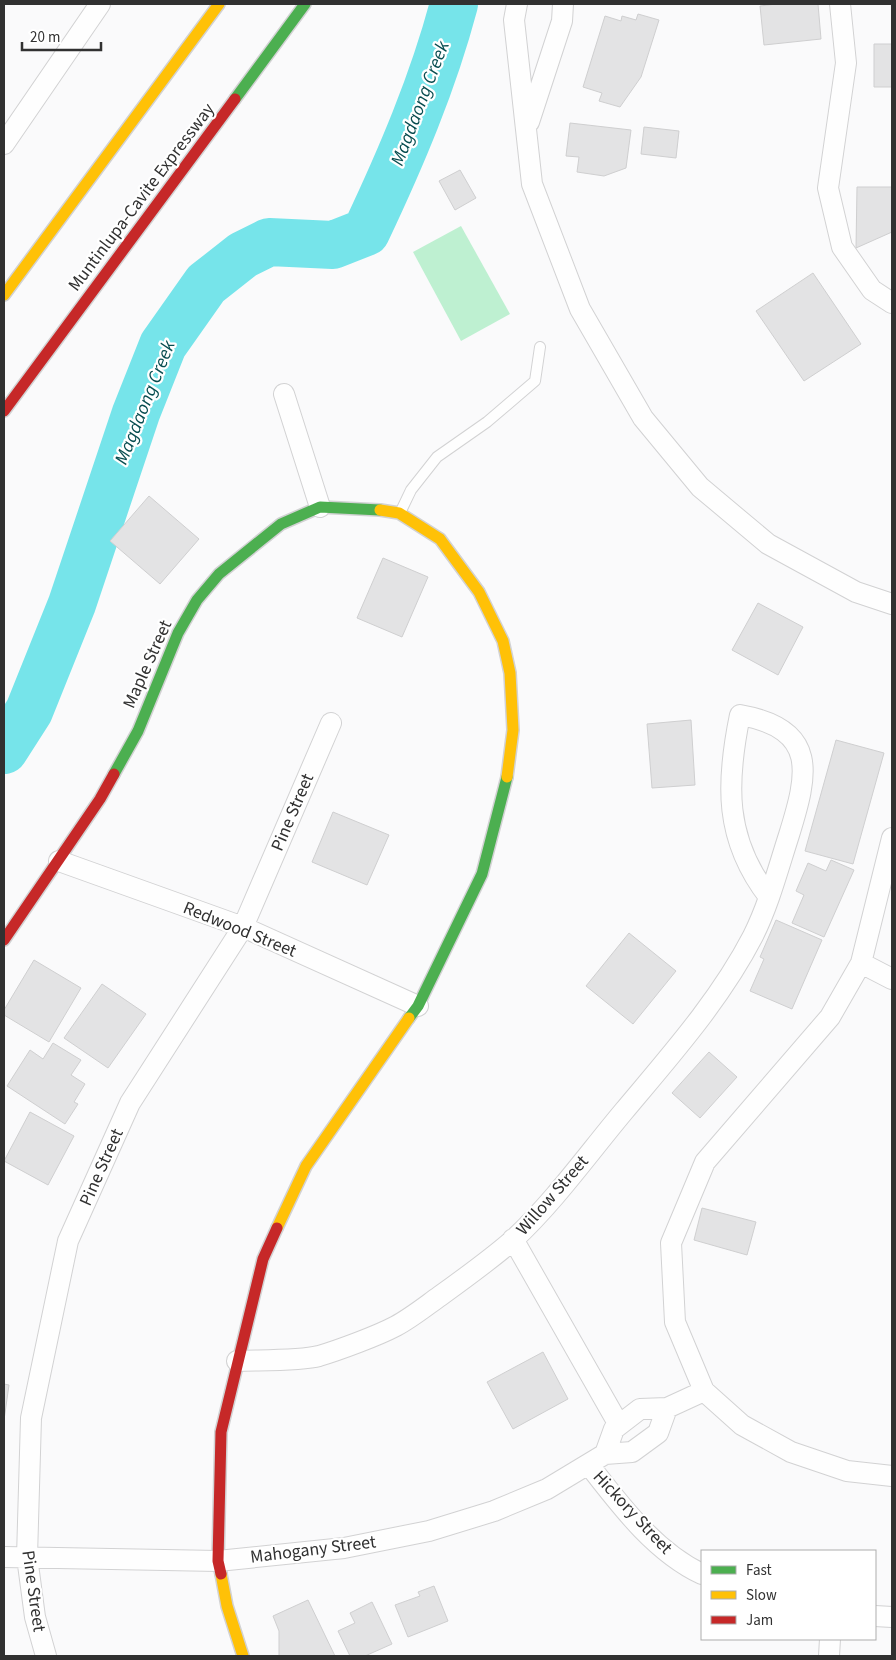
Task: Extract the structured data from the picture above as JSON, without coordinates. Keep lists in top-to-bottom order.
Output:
{
  "streets": {
    "main road": ["Muntinlupa-Cavite Expressway", "Maple Street"],
    "street": [
      "Pine Street",
      "Redwood Street",
      "Willow Street",
      "Hickory Street",
      "Mahogany Street"
    ]
  },
  "crossings": [
    ["Maple Street", "Redwood Street"],
    ["Pine Street", "Redwood Street"],
    ["Pine Street", "Mahogany Street"],
    ["Hickory Street", "Mahogany Street"]
  ],
  "water": ["Magdaong Creek"],
  "legend": ["Fast", "Slow", "Jam"],
  "scale_bar": "20 m"
}
